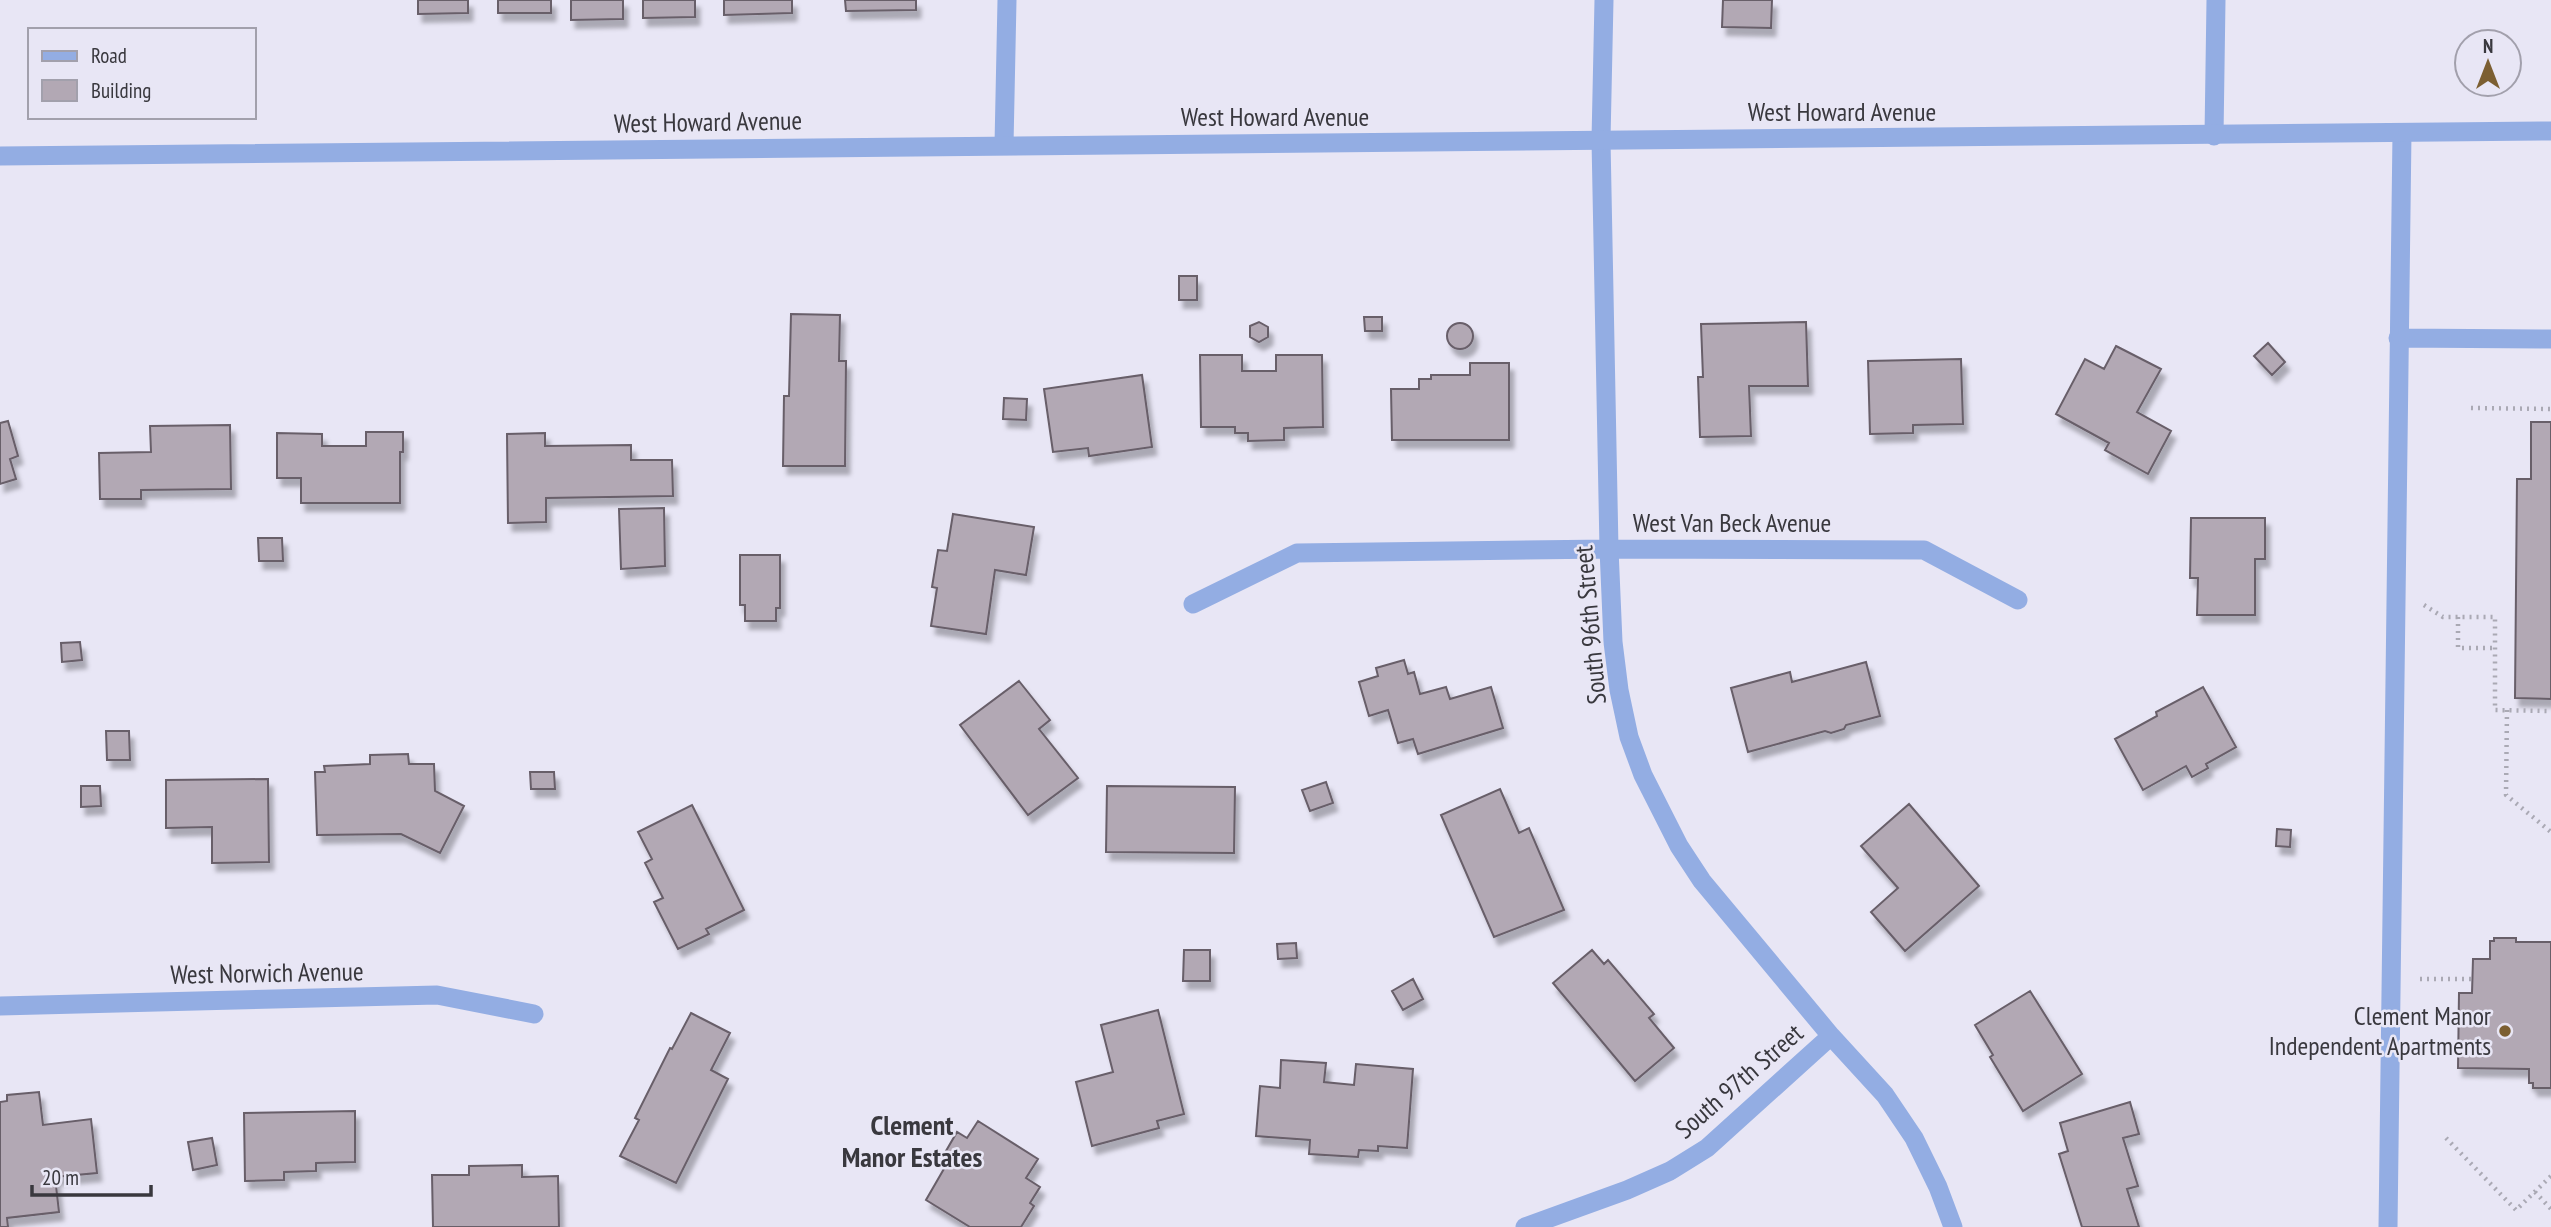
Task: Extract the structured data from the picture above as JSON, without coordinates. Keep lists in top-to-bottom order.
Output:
{
  "streets": {
    "street": [
      "West Howard Avenue",
      "West Van Beck Avenue",
      "South 96th Street",
      "West Norwich Avenue",
      "South 97th Street"
    ]
  },
  "crossings": [
    ["West Howard Avenue", "South 96th Street"],
    ["West Van Beck Avenue", "South 96th Street"],
    ["South 96th Street", "South 97th Street"]
  ],
  "districts": ["Clement Manor Estates"],
  "places": ["Clement Manor Independent Apartments"],
  "legend": ["Road", "Building"],
  "scale_bar": "20 m",
  "north": "top"
}
